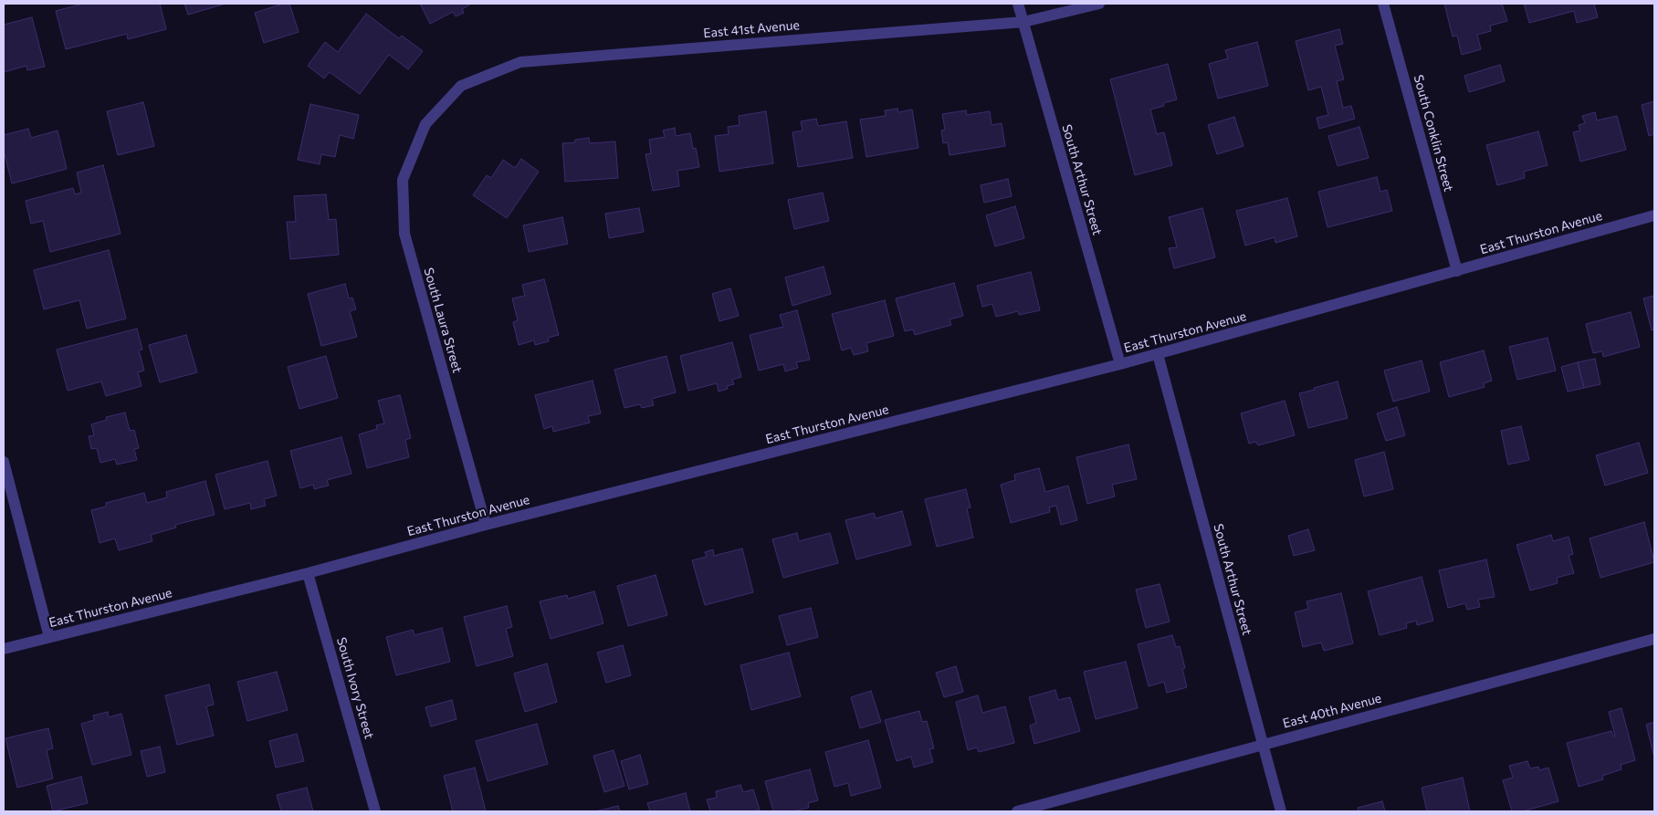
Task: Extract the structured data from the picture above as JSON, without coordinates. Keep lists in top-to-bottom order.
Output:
{
  "streets": {
    "street": [
      "East 41st Avenue",
      "South Conklin Street",
      "South Arthur Street",
      "East Thurston Avenue",
      "South Laura Street",
      "South Ivory Street",
      "East 40th Avenue"
    ]
  },
  "crossings": [
    ["East 41st Avenue", "South Arthur Street"],
    ["East 41st Avenue", "South Laura Street"],
    ["South Conklin Street", "East Thurston Avenue"],
    ["South Arthur Street", "East Thurston Avenue"],
    ["South Arthur Street", "East 40th Avenue"],
    ["East Thurston Avenue", "South Laura Street"],
    ["East Thurston Avenue", "South Ivory Street"]
  ]
}
